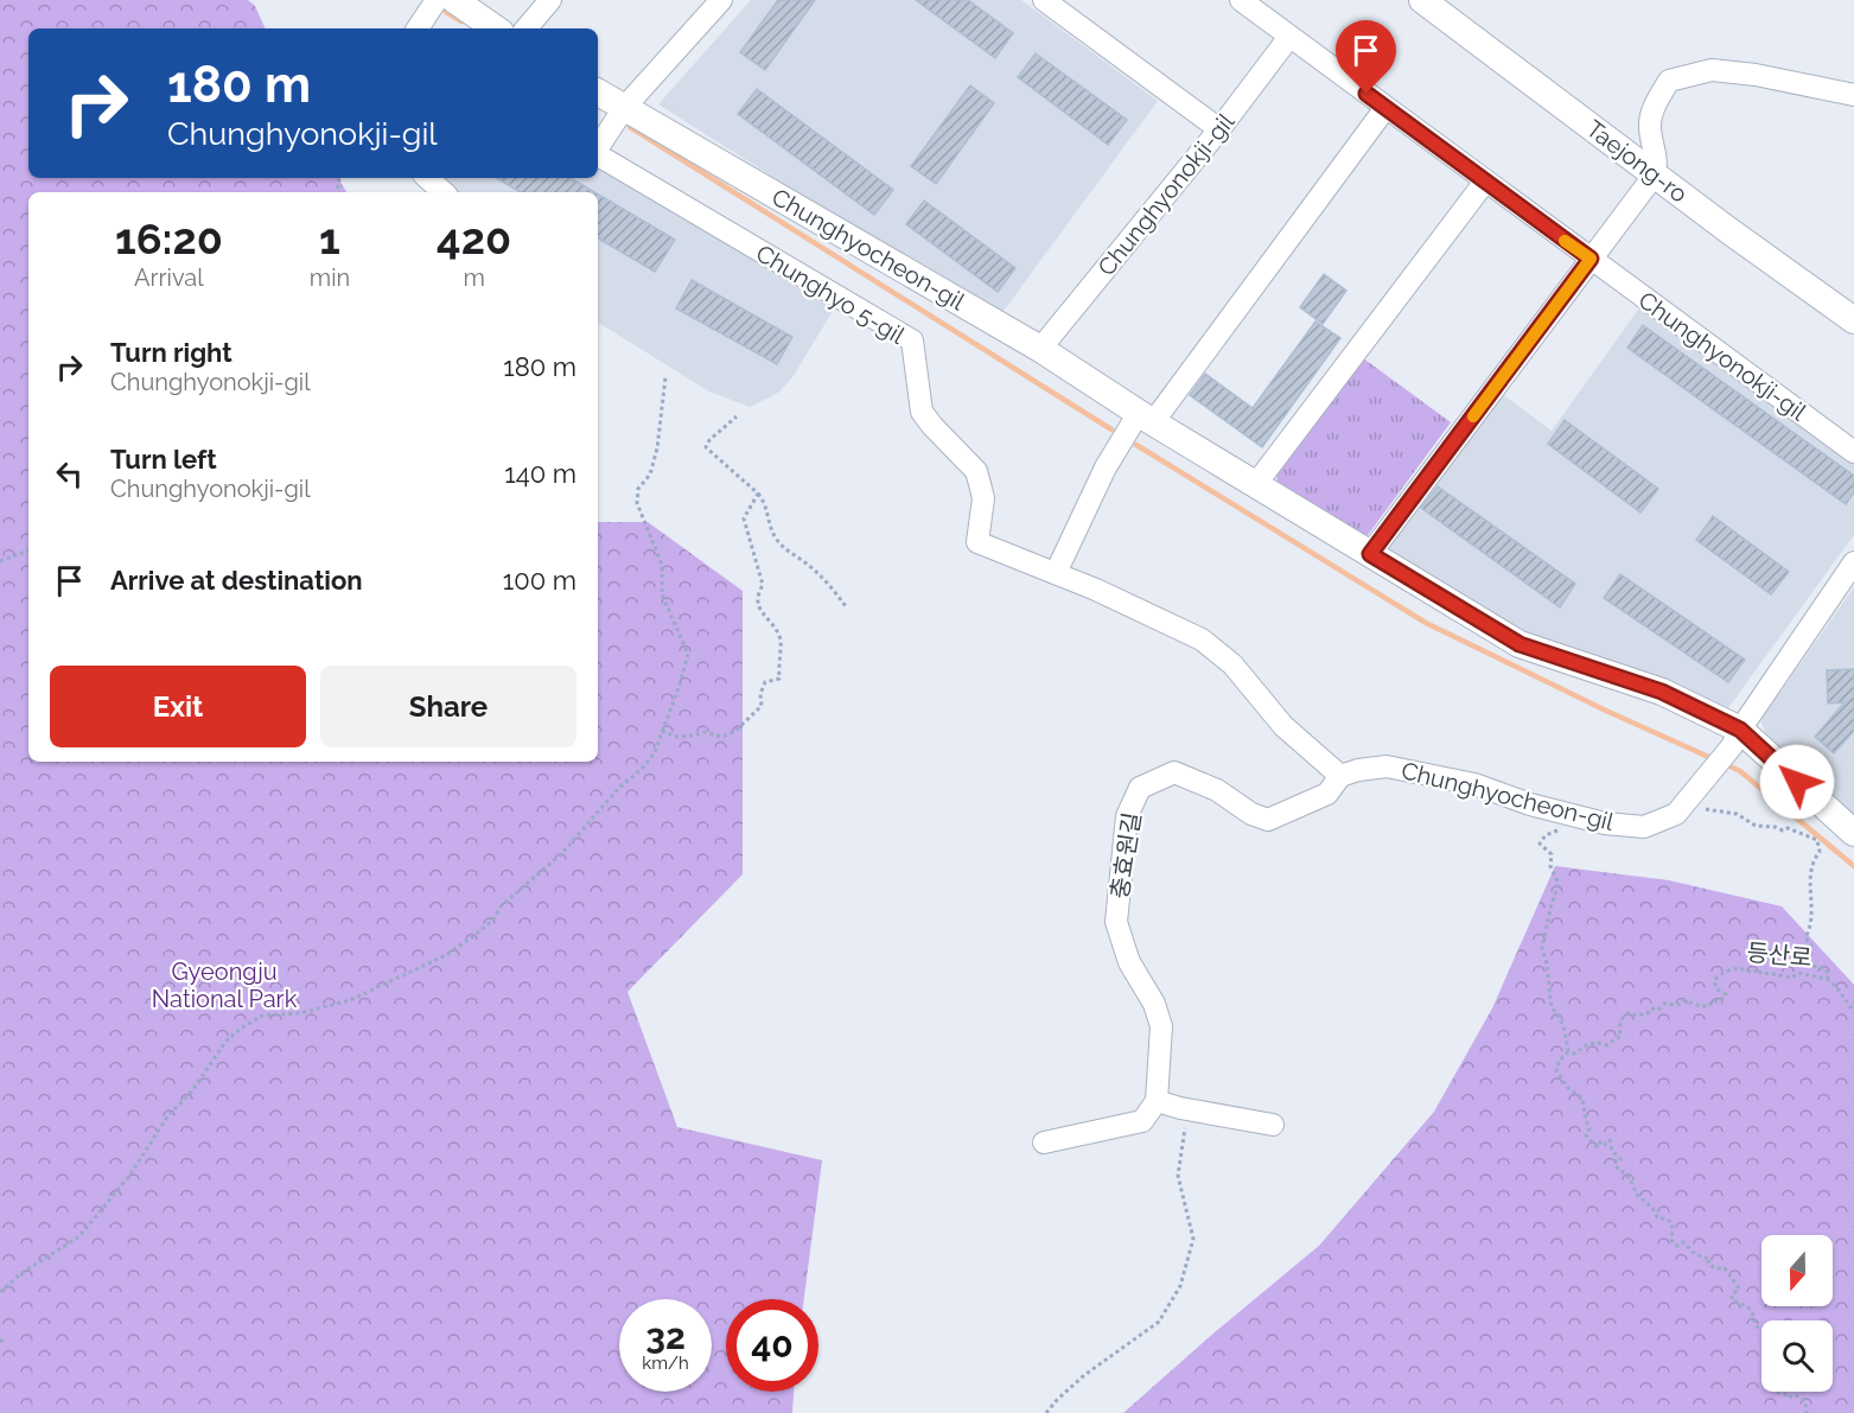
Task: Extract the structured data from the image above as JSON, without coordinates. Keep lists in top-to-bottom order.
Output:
{
  "streets": {
    "street": [
      "Taejong-ro",
      "Chunghyonokji-gil",
      "Chunghyocheon-gil",
      "Chunghyo 5-gil",
      "충효원길"
    ],
    "path": ["등산로"]
  },
  "crossings": [
    ["Chunghyonokji-gil", "Chunghyocheon-gil"],
    ["Chunghyocheon-gil", "Chunghyo 5-gil"],
    ["Chunghyocheon-gil", "충효원길"],
    ["Chunghyocheon-gil", "등산로"]
  ],
  "parks": ["Gyeongju National Park"],
  "north": "bottom",
  "page": {
    "turn": ["180 m", "Chunghyonokji-gil"],
    "eta": [
      "16:20",
      "Arrival",
      "1",
      "min",
      "420",
      "m"
    ],
    "list": [
      {
        "name": "Turn right",
        "note": "Chunghyonokji-gil",
        "value": "180 m"
      },
      {
        "name": "Turn left",
        "note": "Chunghyonokji-gil",
        "value": "140 m"
      },
      {
        "name": "Arrive at destination",
        "value": "100 m"
      }
    ],
    "buttons": ["Exit", "Share"],
    "speed": "32 km/h",
    "limit": "40"
  }
}
